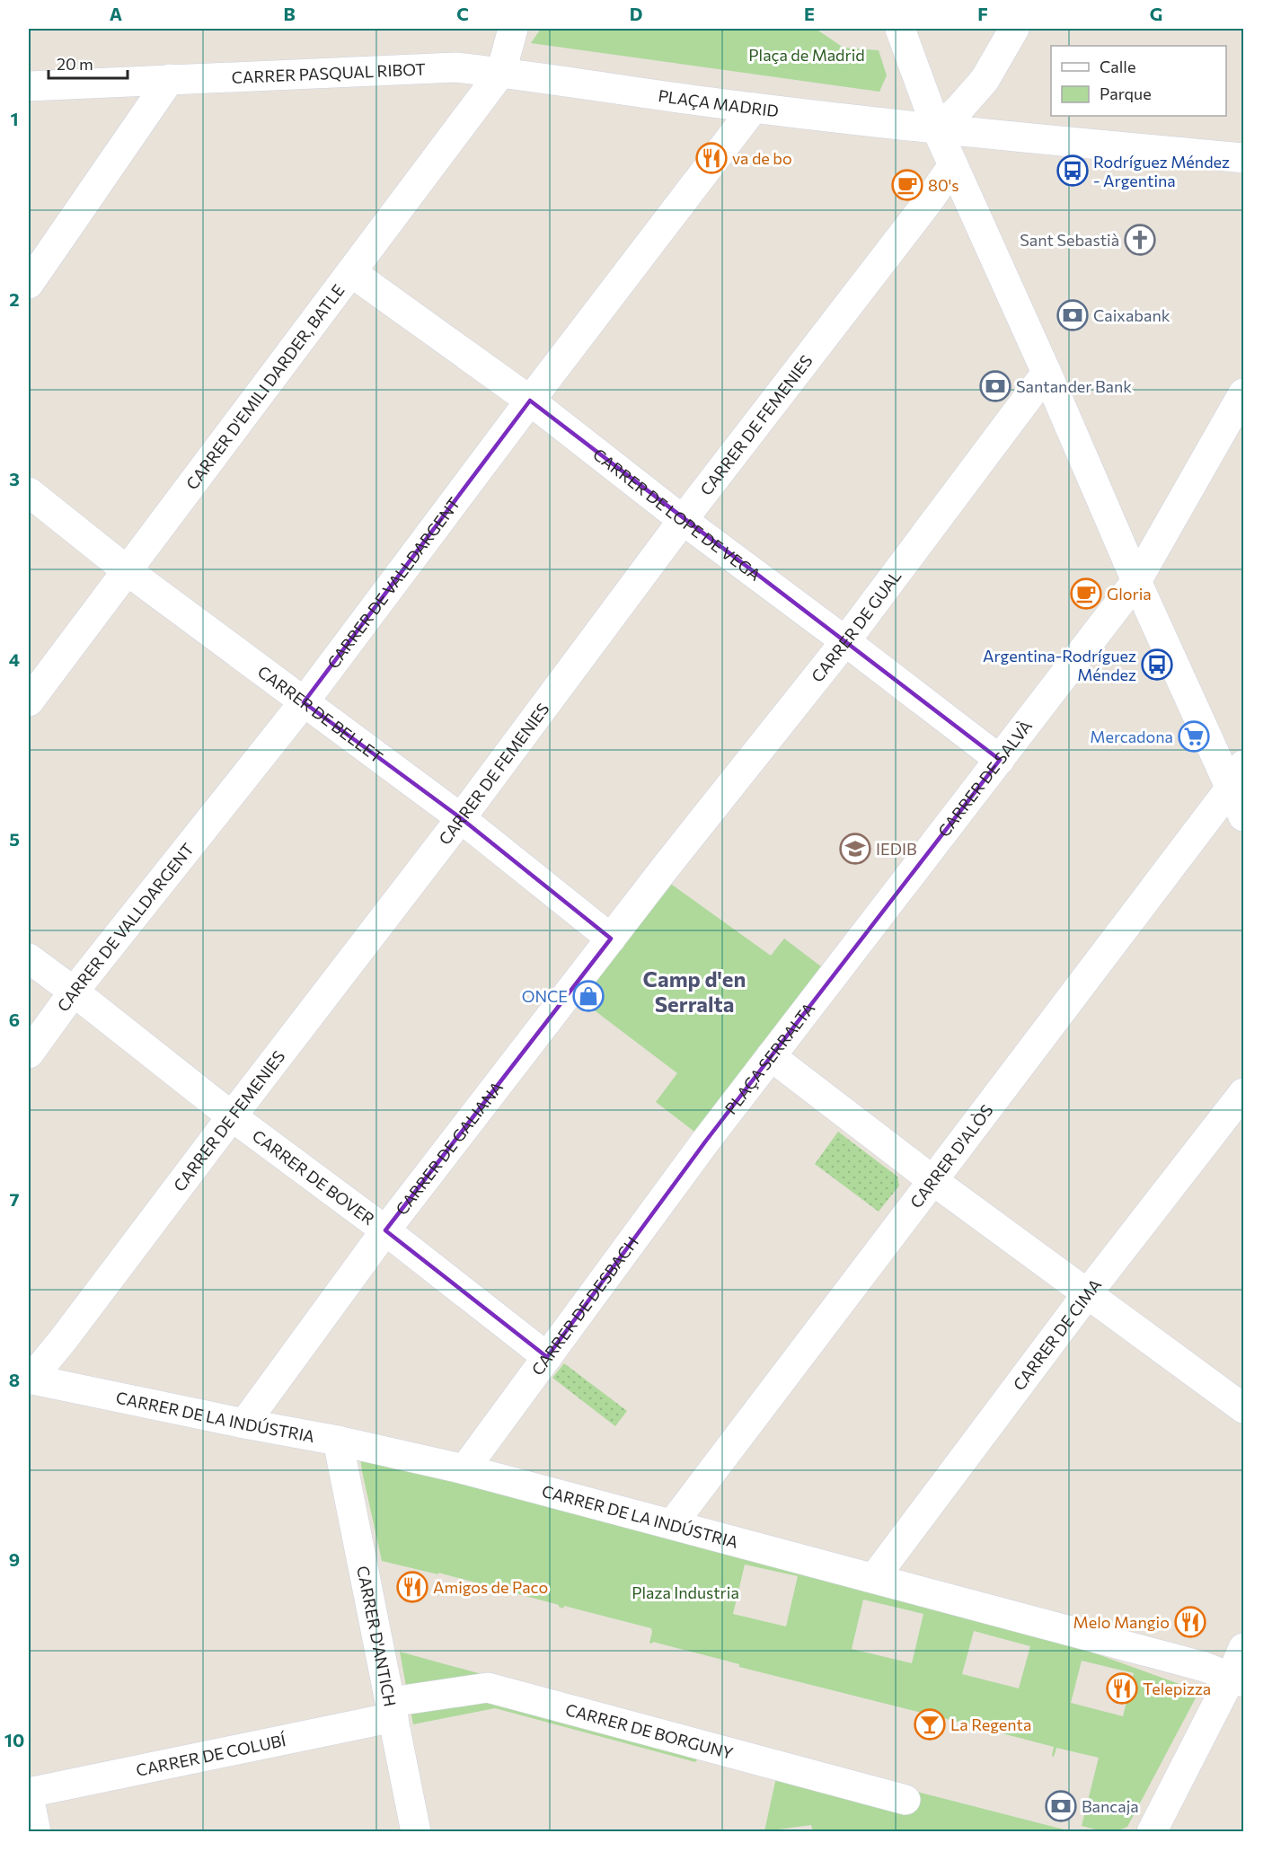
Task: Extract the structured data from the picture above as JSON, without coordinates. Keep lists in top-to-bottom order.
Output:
{
  "streets": {
    "street": [
      "CARRER PASQUAL RIBOT",
      "PLAÇA MADRID",
      "CARRER D'EMILI DARDER, BATLE",
      "CARRER DE FEMENIES",
      "CARRER DE LOPE DE VEGA",
      "CARRER DE VALLDARGENT",
      "CARRER DE GUAL",
      "CARRER DE BELLET",
      "CARRER DE SALVÀ",
      "PLAÇA SERRALTA",
      "CARRER DE GALIANA",
      "CARRER D'ALÒS",
      "CARRER DE BOVER",
      "CARRER DE DESBACH",
      "CARRER DE CIMA",
      "CARRER DE LA INDÚSTRIA",
      "CARRER D'ANTICH",
      "CARRER DE BORGUNY",
      "CARRER DE COLUBÍ"
    ]
  },
  "crossings": [
    ["CARRER PASQUAL RIBOT", "PLAÇA MADRID"],
    ["CARRER PASQUAL RIBOT", "CARRER D'EMILI DARDER, BATLE"],
    ["PLAÇA MADRID", "CARRER D'EMILI DARDER, BATLE"],
    ["PLAÇA MADRID", "CARRER DE VALLDARGENT"],
    ["CARRER D'EMILI DARDER, BATLE", "CARRER DE LOPE DE VEGA"],
    ["CARRER D'EMILI DARDER, BATLE", "CARRER DE BELLET"],
    ["CARRER DE FEMENIES", "CARRER DE LOPE DE VEGA"],
    ["CARRER DE FEMENIES", "CARRER DE BELLET"],
    ["CARRER DE FEMENIES", "CARRER DE BOVER"],
    ["CARRER DE FEMENIES", "CARRER DE LA INDÚSTRIA"],
    ["CARRER DE LOPE DE VEGA", "CARRER DE VALLDARGENT"],
    ["CARRER DE LOPE DE VEGA", "CARRER DE GUAL"],
    ["CARRER DE LOPE DE VEGA", "CARRER DE SALVÀ"],
    ["CARRER DE VALLDARGENT", "CARRER DE BELLET"],
    ["CARRER DE VALLDARGENT", "CARRER DE BOVER"],
    ["CARRER DE GUAL", "CARRER DE GALIANA"],
    ["CARRER DE BELLET", "CARRER DE GALIANA"],
    ["CARRER DE SALVÀ", "PLAÇA SERRALTA"],
    ["PLAÇA SERRALTA", "CARRER DE DESBACH"],
    ["CARRER DE GALIANA", "CARRER DE BOVER"],
    ["CARRER DE GALIANA", "CARRER DE LA INDÚSTRIA"],
    ["CARRER D'ALÒS", "CARRER DE LA INDÚSTRIA"],
    ["CARRER DE BOVER", "CARRER DE DESBACH"],
    ["CARRER DE DESBACH", "CARRER DE LA INDÚSTRIA"],
    ["CARRER DE CIMA", "CARRER DE LA INDÚSTRIA"],
    ["CARRER DE LA INDÚSTRIA", "CARRER D'ANTICH"],
    ["CARRER D'ANTICH", "CARRER DE BORGUNY"],
    ["CARRER D'ANTICH", "CARRER DE COLUBÍ"],
    ["CARRER DE BORGUNY", "CARRER DE COLUBÍ"]
  ],
  "districts": ["Camp d'en Serralta"],
  "parks": ["Plaça de Madrid", "Plaza Industria"],
  "places": {
    "restaurant": [
      "va de bo",
      "Amigos de Paco",
      "Melo Mangio",
      "Telepizza"
    ],
    "bus stop": ["Rodríguez Méndez - Argentina", "Argentina-Rodríguez Méndez"],
    "cafe": ["80's", "Gloria"],
    "church": ["Sant Sebastià"],
    "bank": ["Caixabank", "Santander Bank", "Bancaja"],
    "supermarket": ["Mercadona"],
    "school or university": ["IEDIB"],
    "shop": ["ONCE"],
    "bar": ["La Regenta"]
  },
  "legend": ["Calle", "Parque"],
  "scale_bar": "20 m",
  "grid": {
    "columns": [
      "A",
      "B",
      "C",
      "D",
      "E",
      "F",
      "G"
    ],
    "rows": [
      "1",
      "2",
      "3",
      "4",
      "5",
      "6",
      "7",
      "8",
      "9",
      "10"
    ]
  }
}
